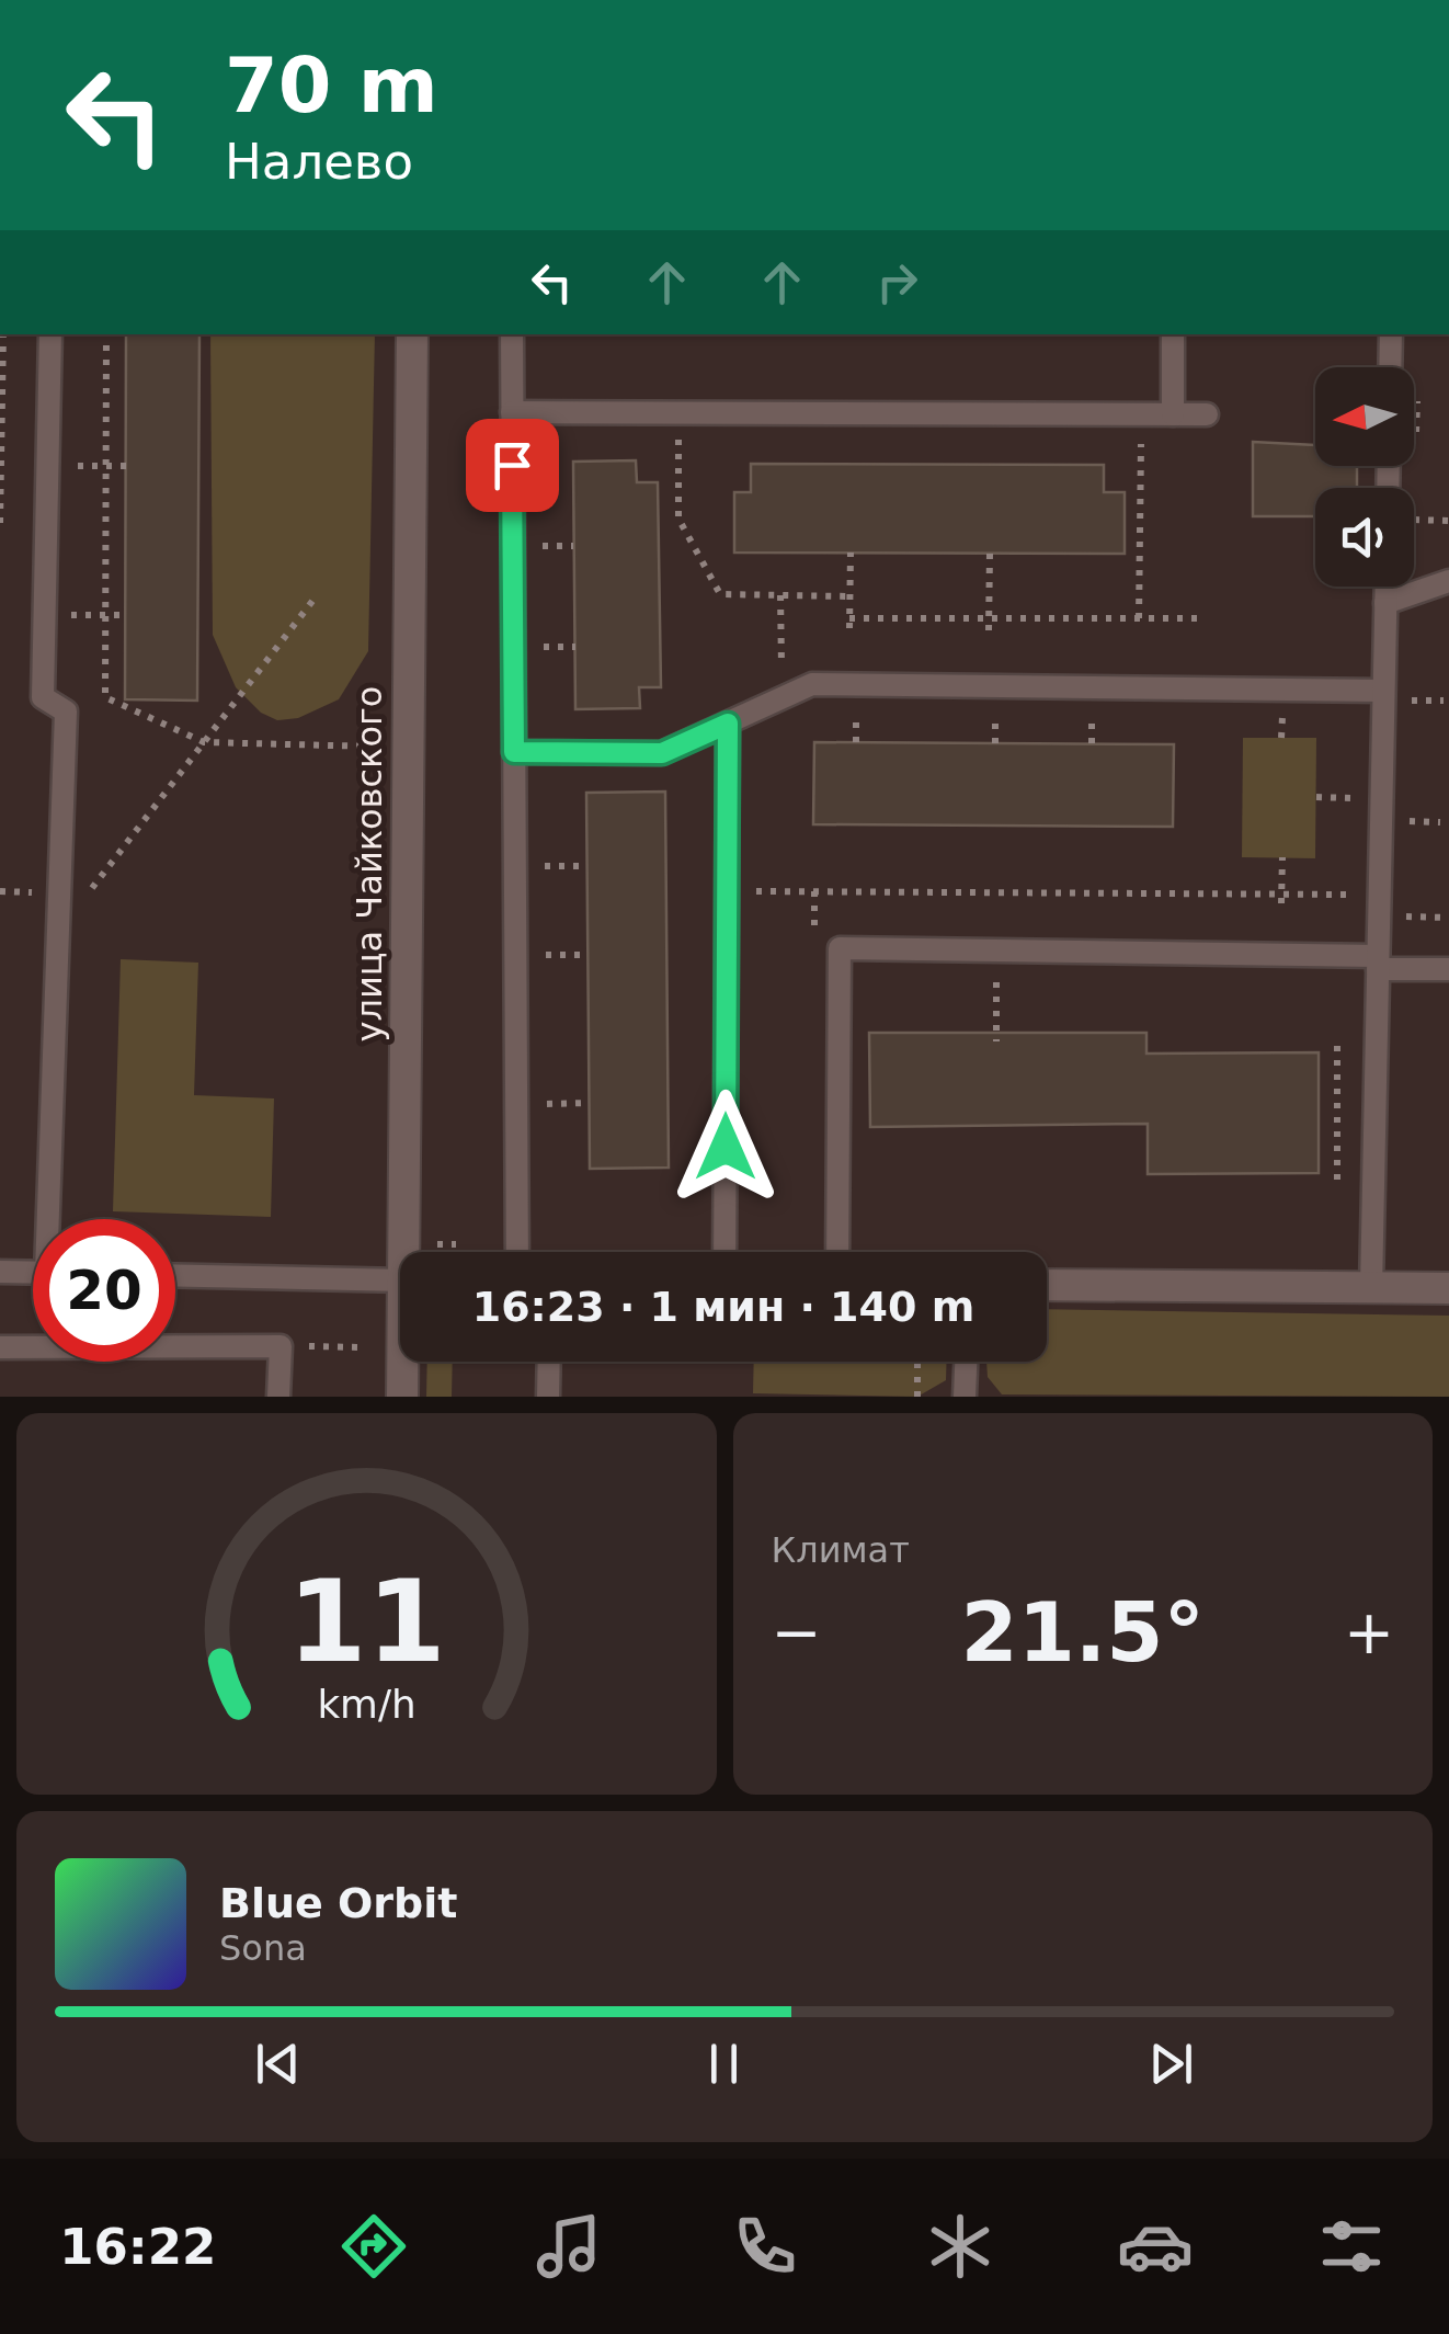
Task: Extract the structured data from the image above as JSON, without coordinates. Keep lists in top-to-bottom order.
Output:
{
  "streets": {
    "street": ["улица Чайковского"]
  },
  "north": "left",
  "page": {
    "turn": ["70 m", "Налево"],
    "limit": "20",
    "trip": "16:23 · 1 мин · 140 m",
    "tile": "Климат",
    "heat": ["−", "21.5°", "+"],
    "song": ["Blue Orbit", "Sona"],
    "tabs": "16:22",
    "gauge": ["11", "km/h"]
  }
}
